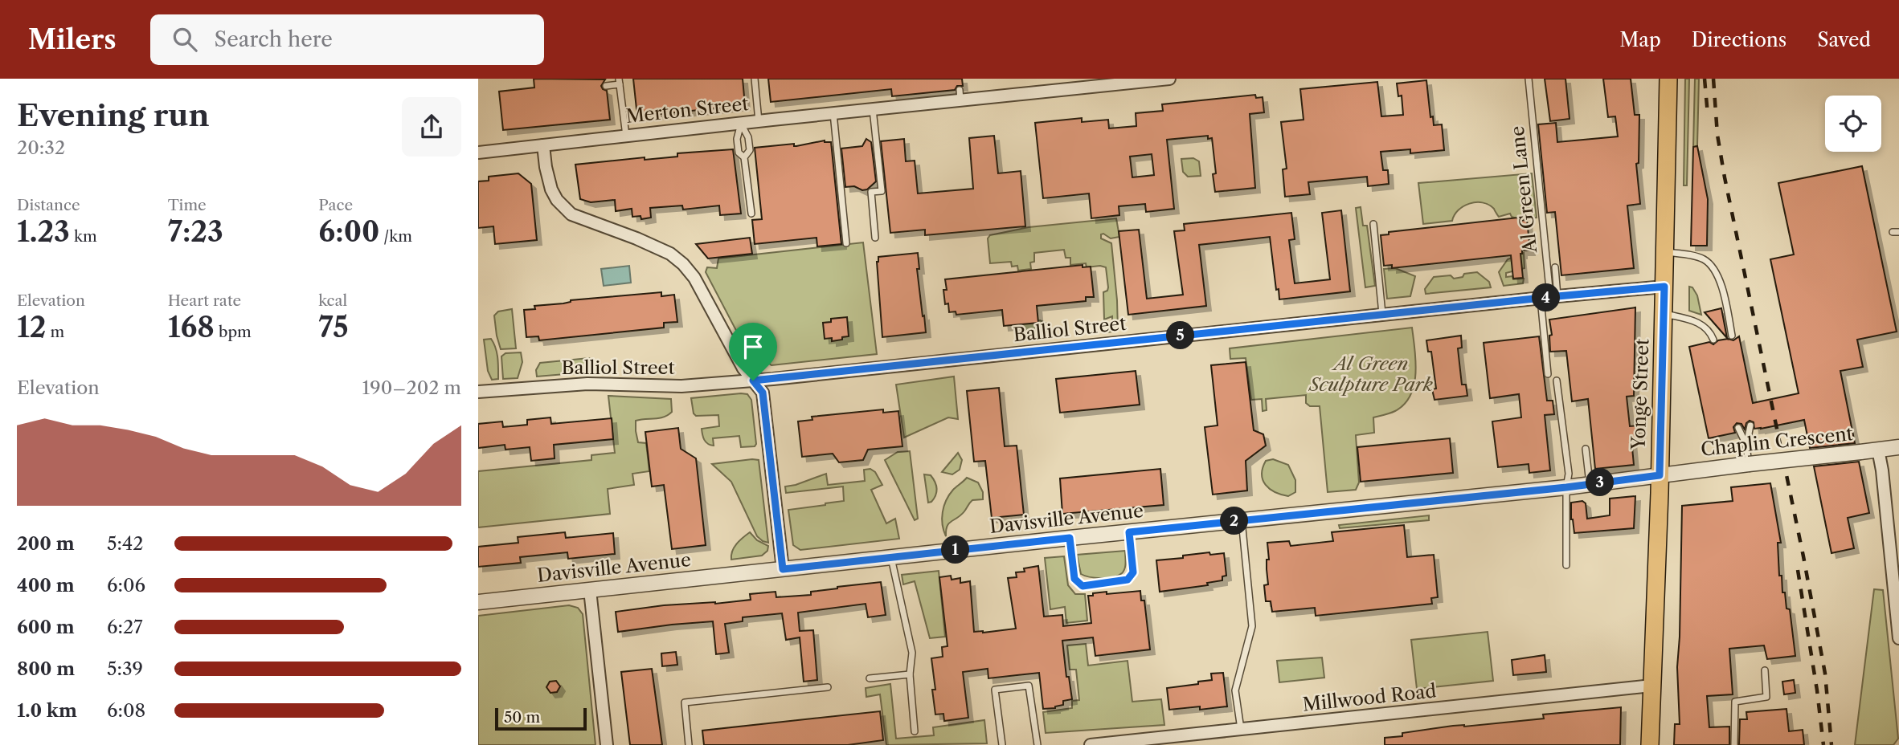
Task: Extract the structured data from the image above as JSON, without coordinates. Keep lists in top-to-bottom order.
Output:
{
  "streets": {
    "main road": ["Yonge Street"],
    "street": [
      "Merton Street",
      "Balliol Street",
      "Chaplin Crescent",
      "Davisville Avenue",
      "Millwood Road"
    ],
    "lane": ["Al Green Lane"]
  },
  "crossings": [
    ["Al Green Lane", "Balliol Street"],
    ["Balliol Street", "Yonge Street"],
    ["Yonge Street", "Chaplin Crescent"],
    ["Yonge Street", "Davisville Avenue"],
    ["Yonge Street", "Millwood Road"],
    ["Chaplin Crescent", "Davisville Avenue"]
  ],
  "parks": ["Al Green Sculpture Park"],
  "scale_bar": "50 m",
  "page": {
    "header": "Milers",
    "search": "Search here",
    "nav": ["Map", "Directions", "Saved"],
    "heading": ["Evening run", "20:32"],
    "stats": [
      ["Distance", "1.23 km"],
      ["Time", "7:23"],
      ["Pace", "6:00 /km"],
      ["Elevation", "12 m"],
      ["Heart rate", "168 bpm"],
      ["kcal", "75"]
    ],
    "pins": [
      "4",
      "5",
      "3",
      "2",
      "1"
    ],
    "chart": ["Elevation", "190–202 m"],
    "list": [
      {
        "name": "200 m",
        "note": "5:42"
      },
      {
        "name": "400 m",
        "note": "6:06"
      },
      {
        "name": "600 m",
        "note": "6:27"
      },
      {
        "name": "800 m",
        "note": "5:39"
      },
      {
        "name": "1.0 km",
        "note": "6:08"
      }
    ],
    "scale": "50 m"
  }
}
